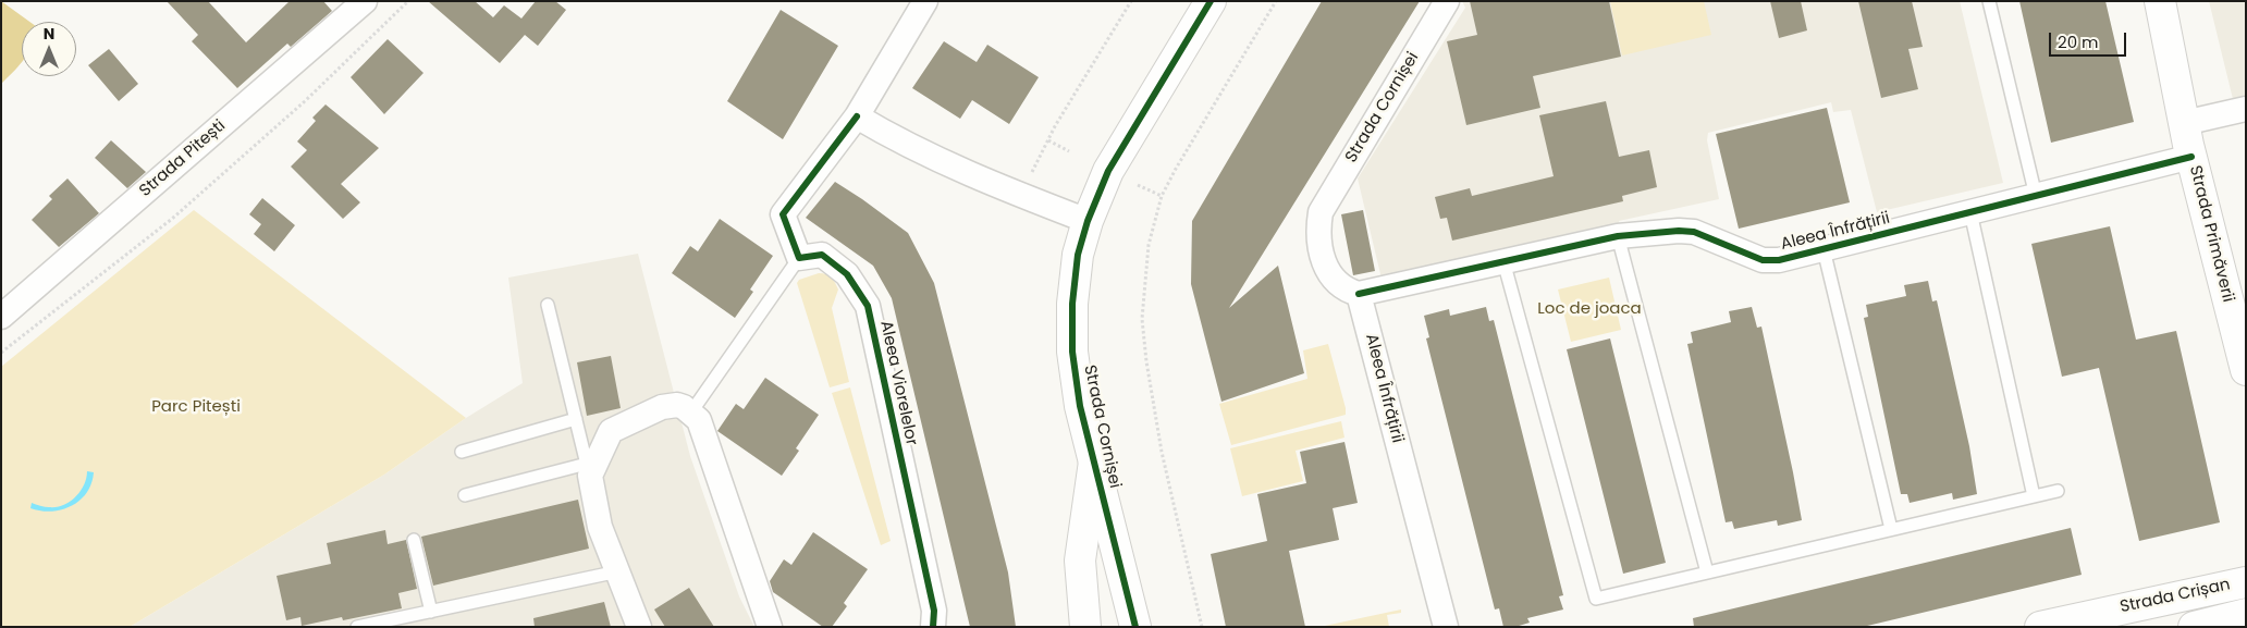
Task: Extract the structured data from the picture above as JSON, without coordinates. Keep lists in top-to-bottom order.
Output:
{
  "streets": {
    "street": [
      "Strada Cornișei",
      "Strada Pitești",
      "Aleea Înfrățirii",
      "Strada Primăverii",
      "Aleea Viorelelor",
      "Strada Crișan"
    ]
  },
  "crossings": [
    ["Strada Cornișei", "Aleea Înfrățirii"],
    ["Aleea Înfrățirii", "Strada Primăverii"]
  ],
  "parks": ["Loc de joaca", "Parc Pitești"],
  "scale_bar": "20 m",
  "north": "top"
}
